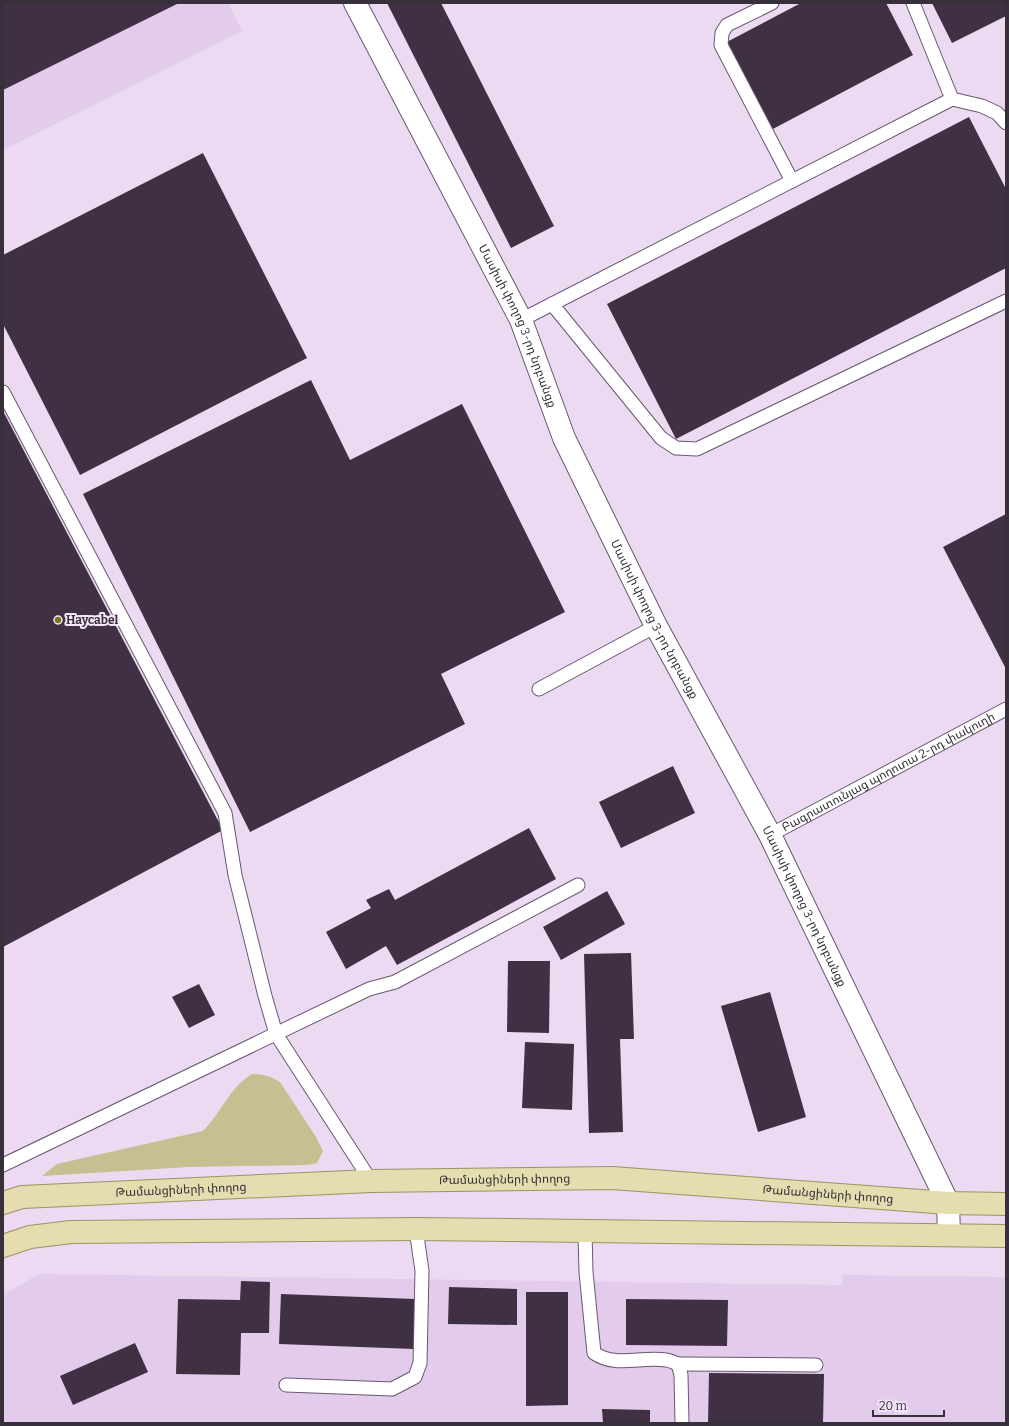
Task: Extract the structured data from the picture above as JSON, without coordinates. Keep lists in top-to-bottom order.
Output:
{
  "streets": {
    "main road": ["Թամանցիների փողոց"],
    "street": ["Մասիսի փողոց 3-րդ նրբանցք"],
    "lane": ["Բագրատունյաց պողոտա 2-րդ փակուղի"]
  },
  "crossings": [
    ["Մասիսի փողոց 3-րդ նրբանցք", "Բագրատունյաց պողոտա 2-րդ փակուղի"],
    ["Մասիսի փողոց 3-րդ նրբանցք", "Թամանցիների փողոց"]
  ],
  "places": ["Haycabel"],
  "scale_bar": "20 m"
}
